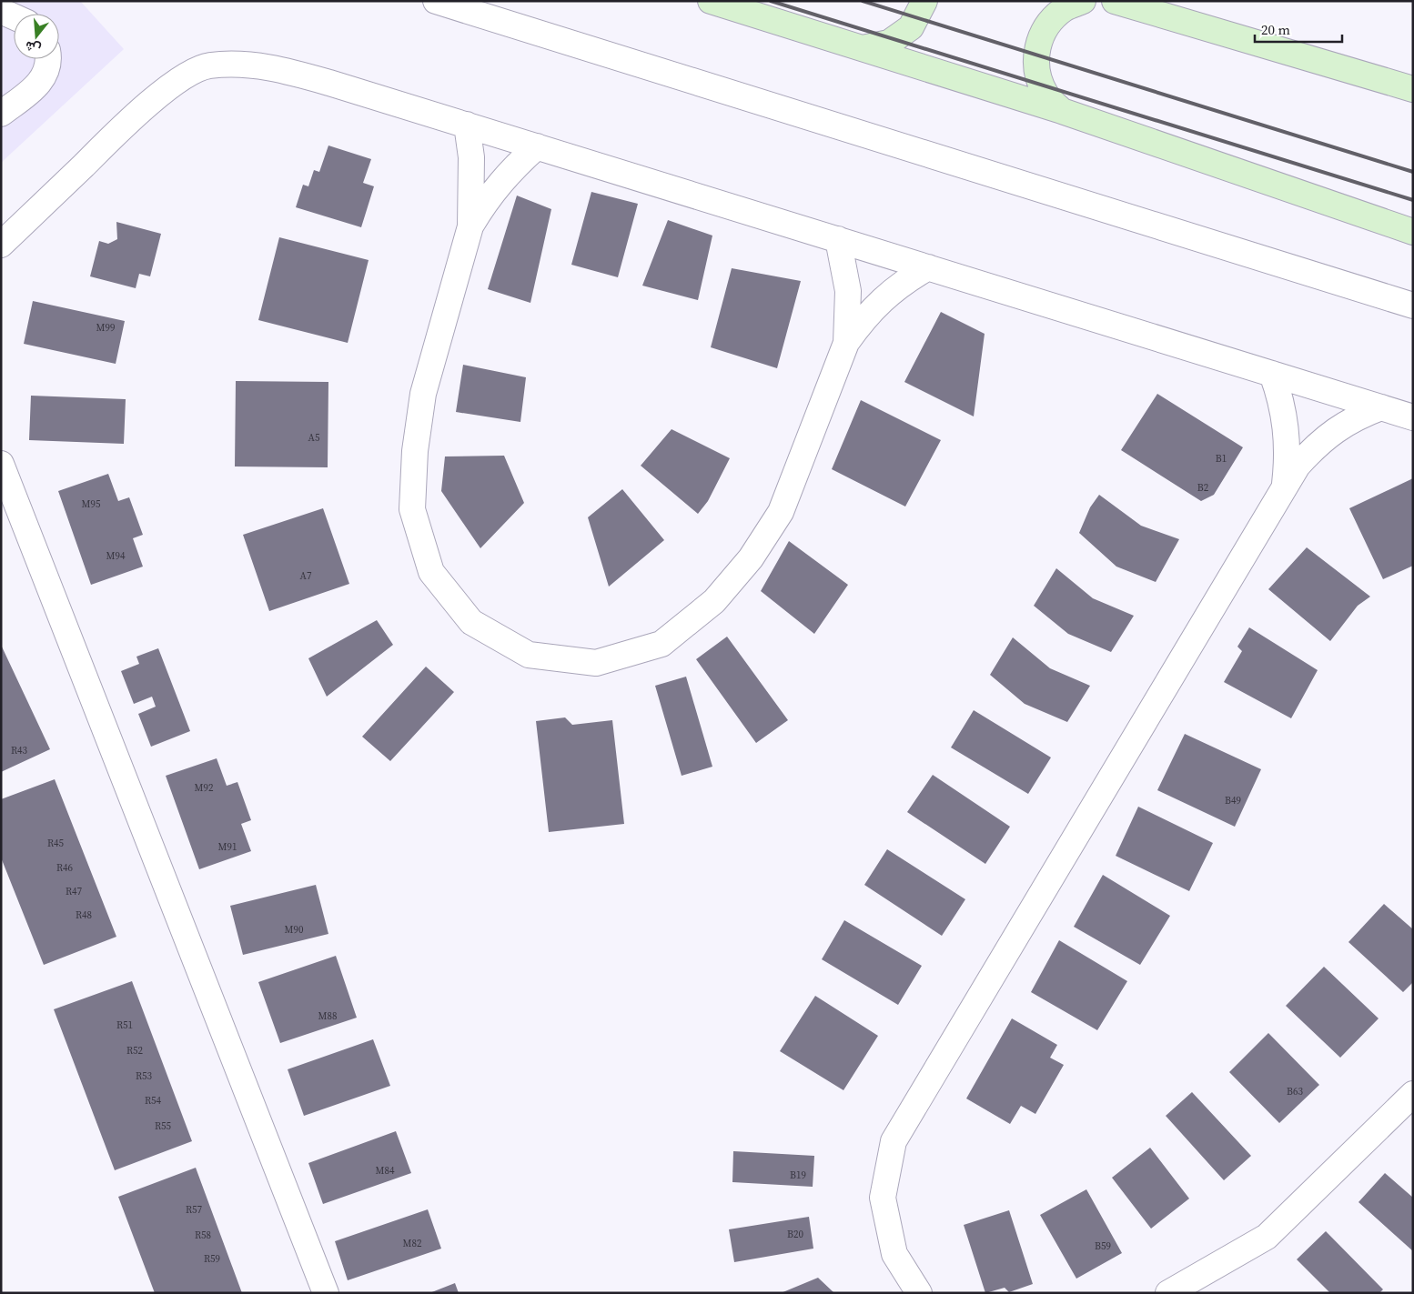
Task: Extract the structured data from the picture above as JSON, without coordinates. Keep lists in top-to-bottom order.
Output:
{
  "house_numbers": [
    "M99",
    "A5",
    "B1",
    "B2",
    "M95",
    "M94",
    "A7",
    "R43",
    "M92",
    "B49",
    "R45",
    "M91",
    "R46",
    "R47",
    "R48",
    "M90",
    "M88",
    "R51",
    "R52",
    "R53",
    "B63",
    "R54",
    "R55",
    "M84",
    "B19",
    "R57",
    "B20",
    "R58",
    "M82",
    "B59",
    "R59"
  ],
  "scale_bar": "20 m",
  "north": "bottom"
}
